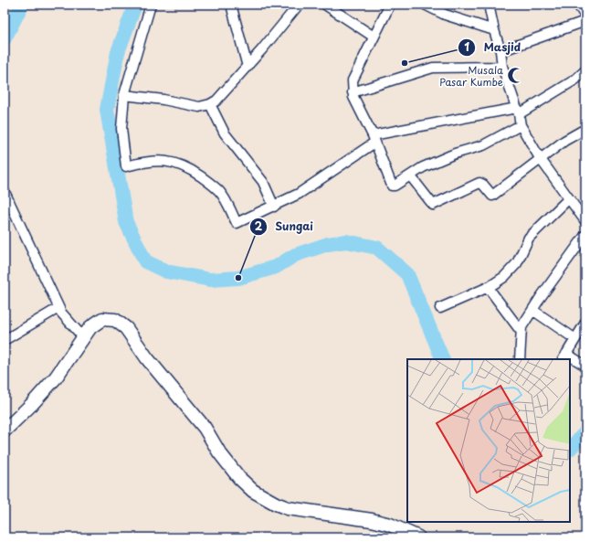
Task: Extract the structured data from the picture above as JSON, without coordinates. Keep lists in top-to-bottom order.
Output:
{
  "places": {
    "other": ["Masjid", "Sungai"],
    "mosque": ["Musala Pasar Kumbe"]
  }
}
